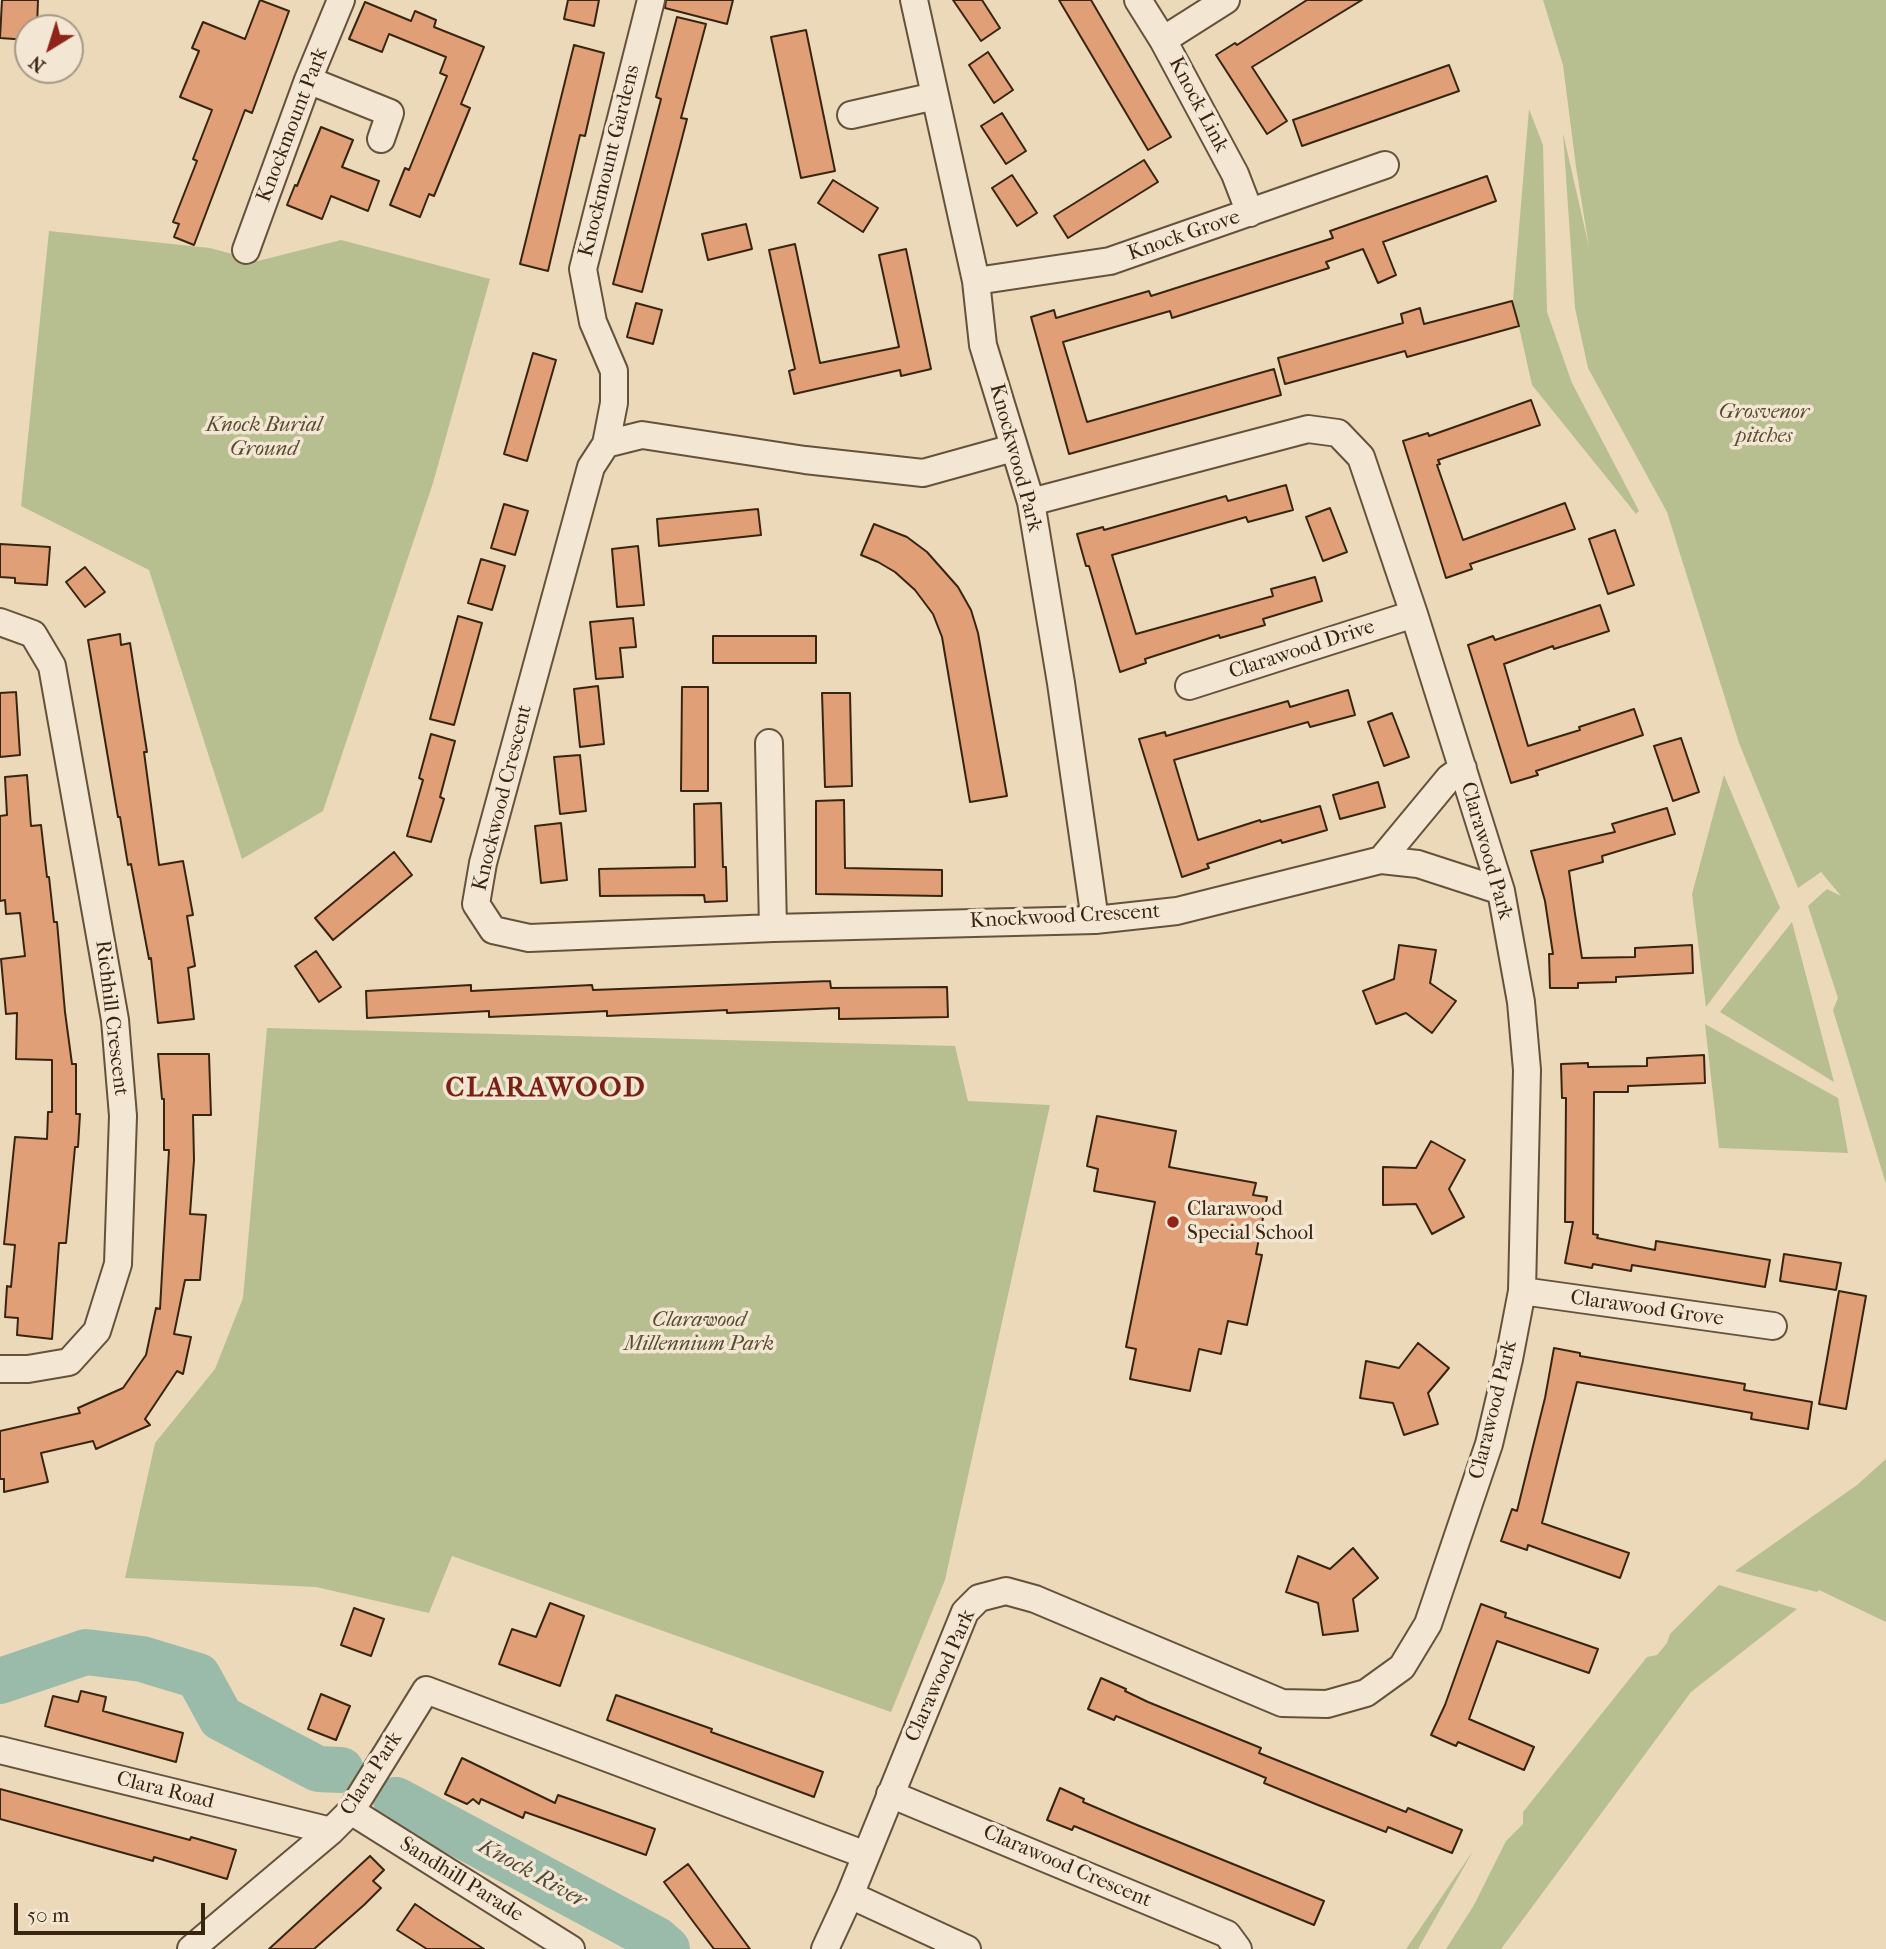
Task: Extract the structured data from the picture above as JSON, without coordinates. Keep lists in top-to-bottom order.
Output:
{
  "streets": {
    "street": [
      "Knock Link",
      "Knockmount Park",
      "Knockmount Gardens",
      "Knock Grove",
      "Knockwood Park",
      "Clarawood Drive",
      "Knockwood Crescent",
      "Clarawood Park",
      "Richhill Crescent",
      "Clarawood Grove",
      "Clara Park",
      "Clara Road",
      "Clarawood Crescent",
      "Sandhill Parade"
    ]
  },
  "crossings": [
    ["Knock Link", "Knock Grove"],
    ["Knockmount Gardens", "Knockwood Crescent"],
    ["Knock Grove", "Knockwood Park"],
    ["Knockwood Park", "Knockwood Crescent"],
    ["Knockwood Park", "Clarawood Park"],
    ["Clarawood Drive", "Clarawood Park"],
    ["Knockwood Crescent", "Clarawood Park"],
    ["Clarawood Park", "Clarawood Grove"],
    ["Clarawood Park", "Clara Park"],
    ["Clarawood Park", "Clarawood Crescent"],
    ["Clara Park", "Clara Road"],
    ["Clara Park", "Sandhill Parade"]
  ],
  "districts": ["CLARAWOOD"],
  "water": ["Knock River"],
  "parks": ["Grosvenor pitches", "Knock Burial Ground", "Clarawood Millennium Park"],
  "places": ["Clarawood Special School"],
  "scale_bar": "50 m",
  "north": "bottom left"
}
